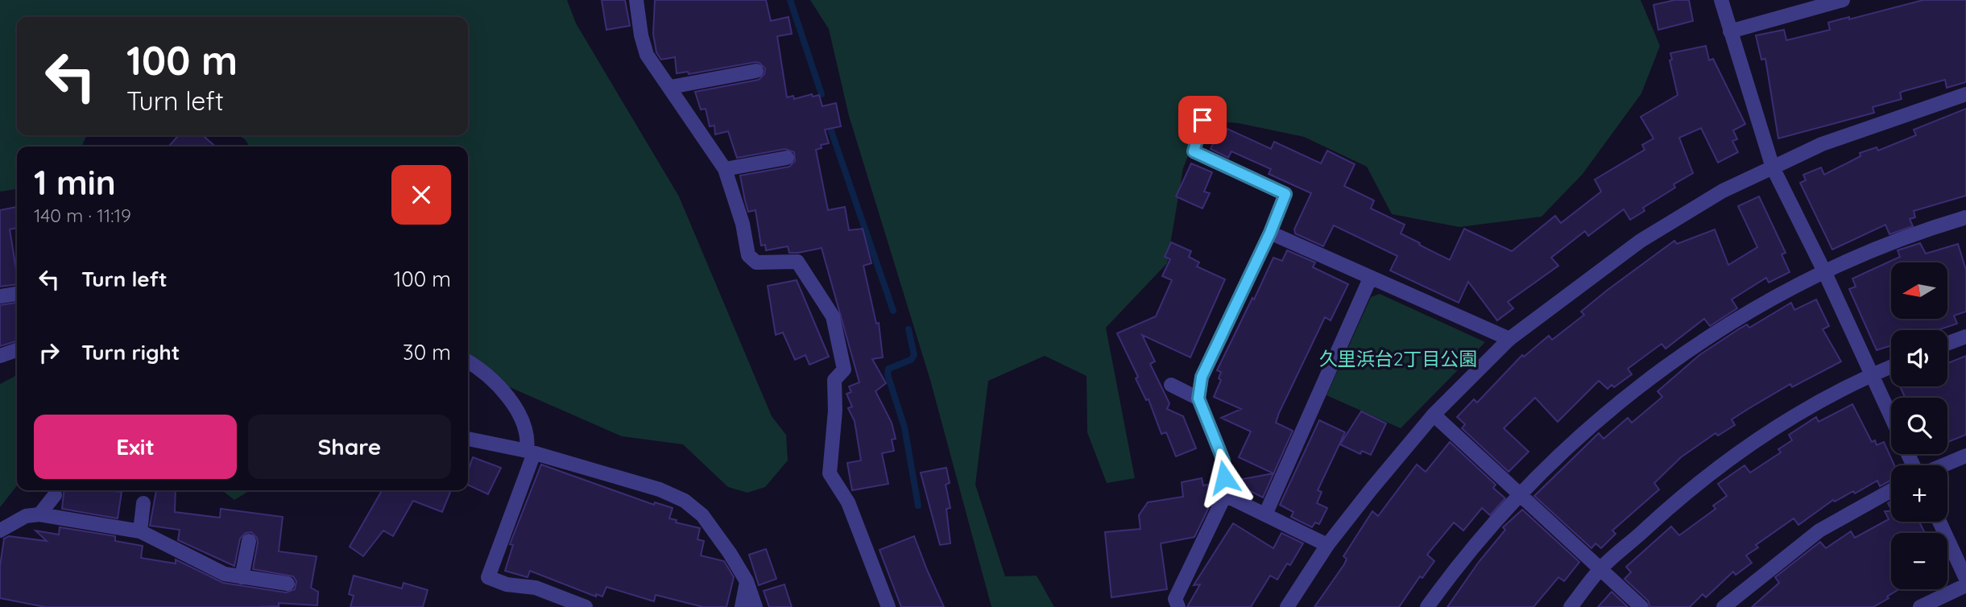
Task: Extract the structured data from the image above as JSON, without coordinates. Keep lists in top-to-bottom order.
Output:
{
  "parks": ["久里浜台2丁目公園"],
  "north": "left",
  "page": {
    "turn": ["100 m", "Turn left"],
    "heading": ["1 min", "140 m · 11:19"],
    "list": [
      {
        "name": "Turn left",
        "value": "100 m"
      },
      {
        "name": "Turn right",
        "value": "30 m"
      }
    ],
    "map_buttons": ["+", "−"],
    "buttons": ["Exit", "Share"]
  }
}
